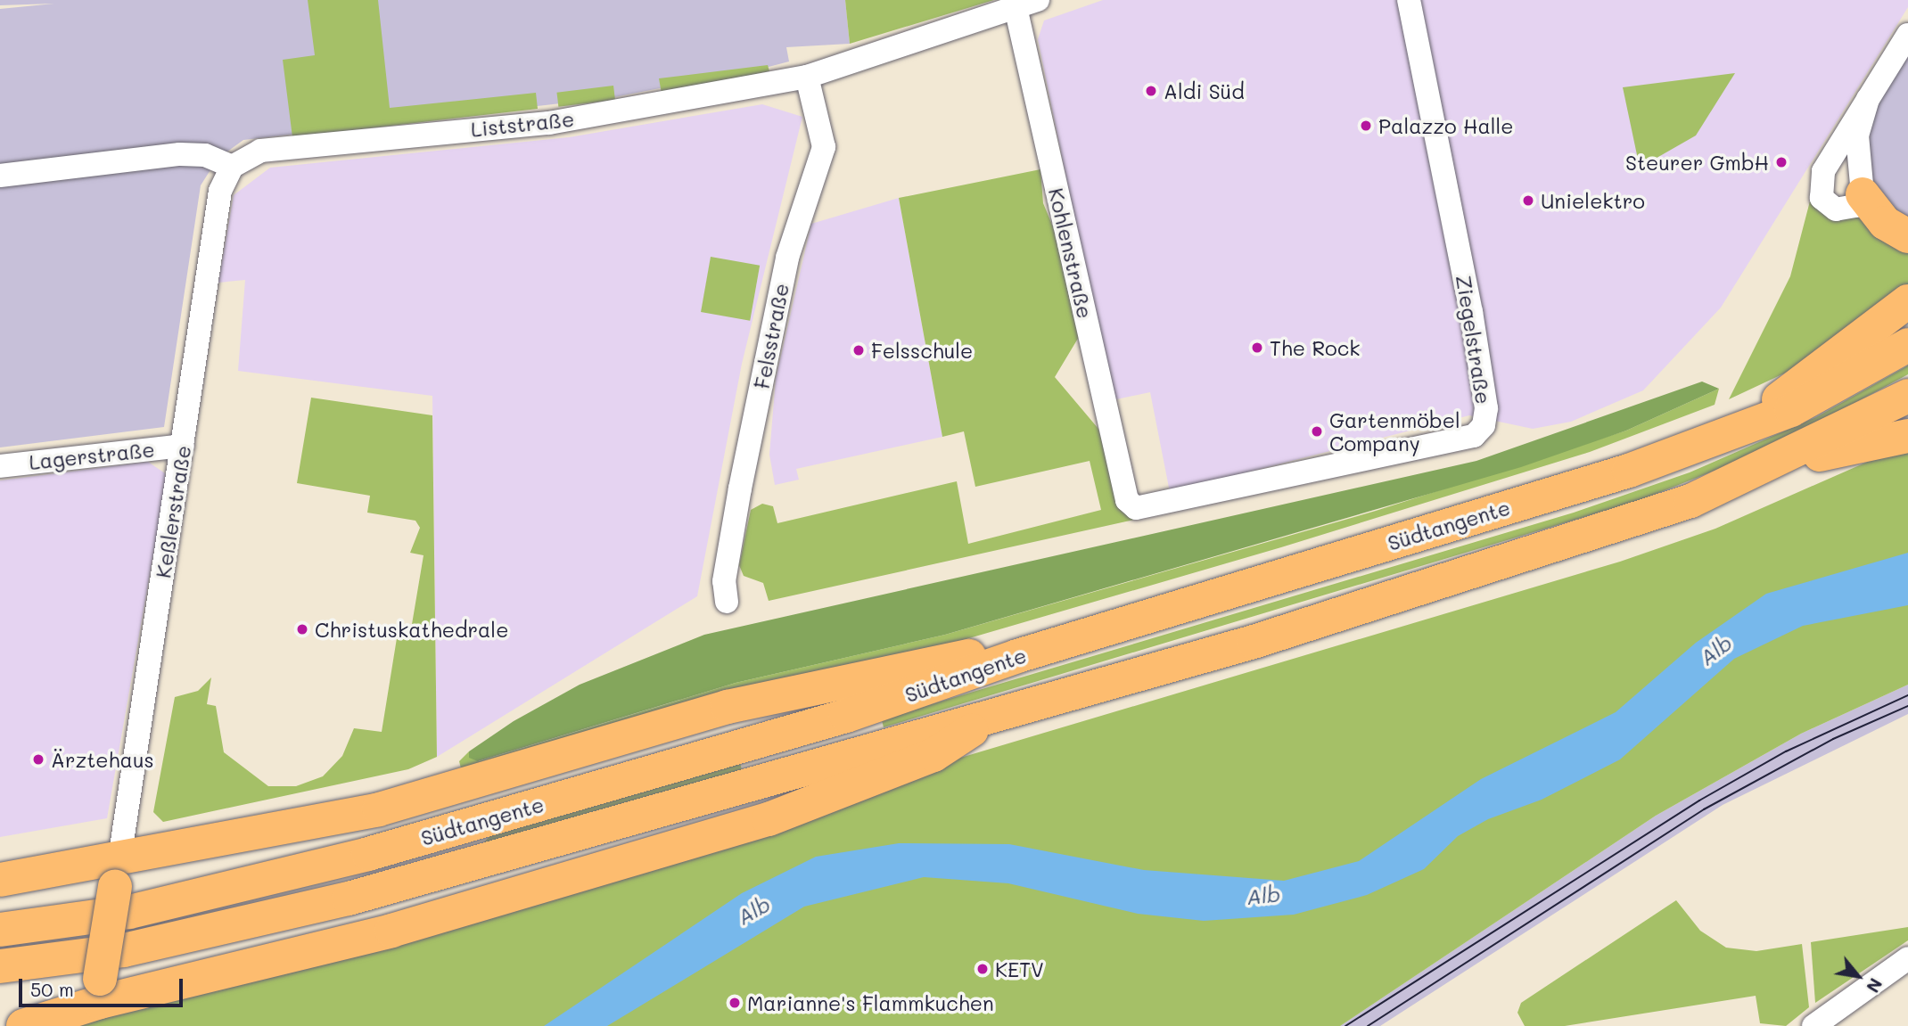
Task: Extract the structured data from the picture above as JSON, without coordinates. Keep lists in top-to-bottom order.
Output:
{
  "streets": {
    "highway": ["Südtangente"],
    "street": [
      "Liststraße",
      "Kohlenstraße",
      "Felsstraße",
      "Ziegelstraße",
      "Lagerstraße",
      "Keßlerstraße"
    ]
  },
  "crossings": [
    ["Liststraße", "Kohlenstraße"],
    ["Liststraße", "Felsstraße"],
    ["Liststraße", "Keßlerstraße"],
    ["Kohlenstraße", "Ziegelstraße"],
    ["Lagerstraße", "Keßlerstraße"]
  ],
  "water": ["Alb"],
  "places": [
    "Aldi Süd",
    "Palazzo Halle",
    "Steurer GmbH",
    "Unielektro",
    "The Rock",
    "Felsschule",
    "Gartenmöbel Company",
    "Christuskathedrale",
    "Ärztehaus",
    "KETV",
    "Marianne's Flammkuchen"
  ],
  "scale_bar": "50 m",
  "north": "bottom right"
}
